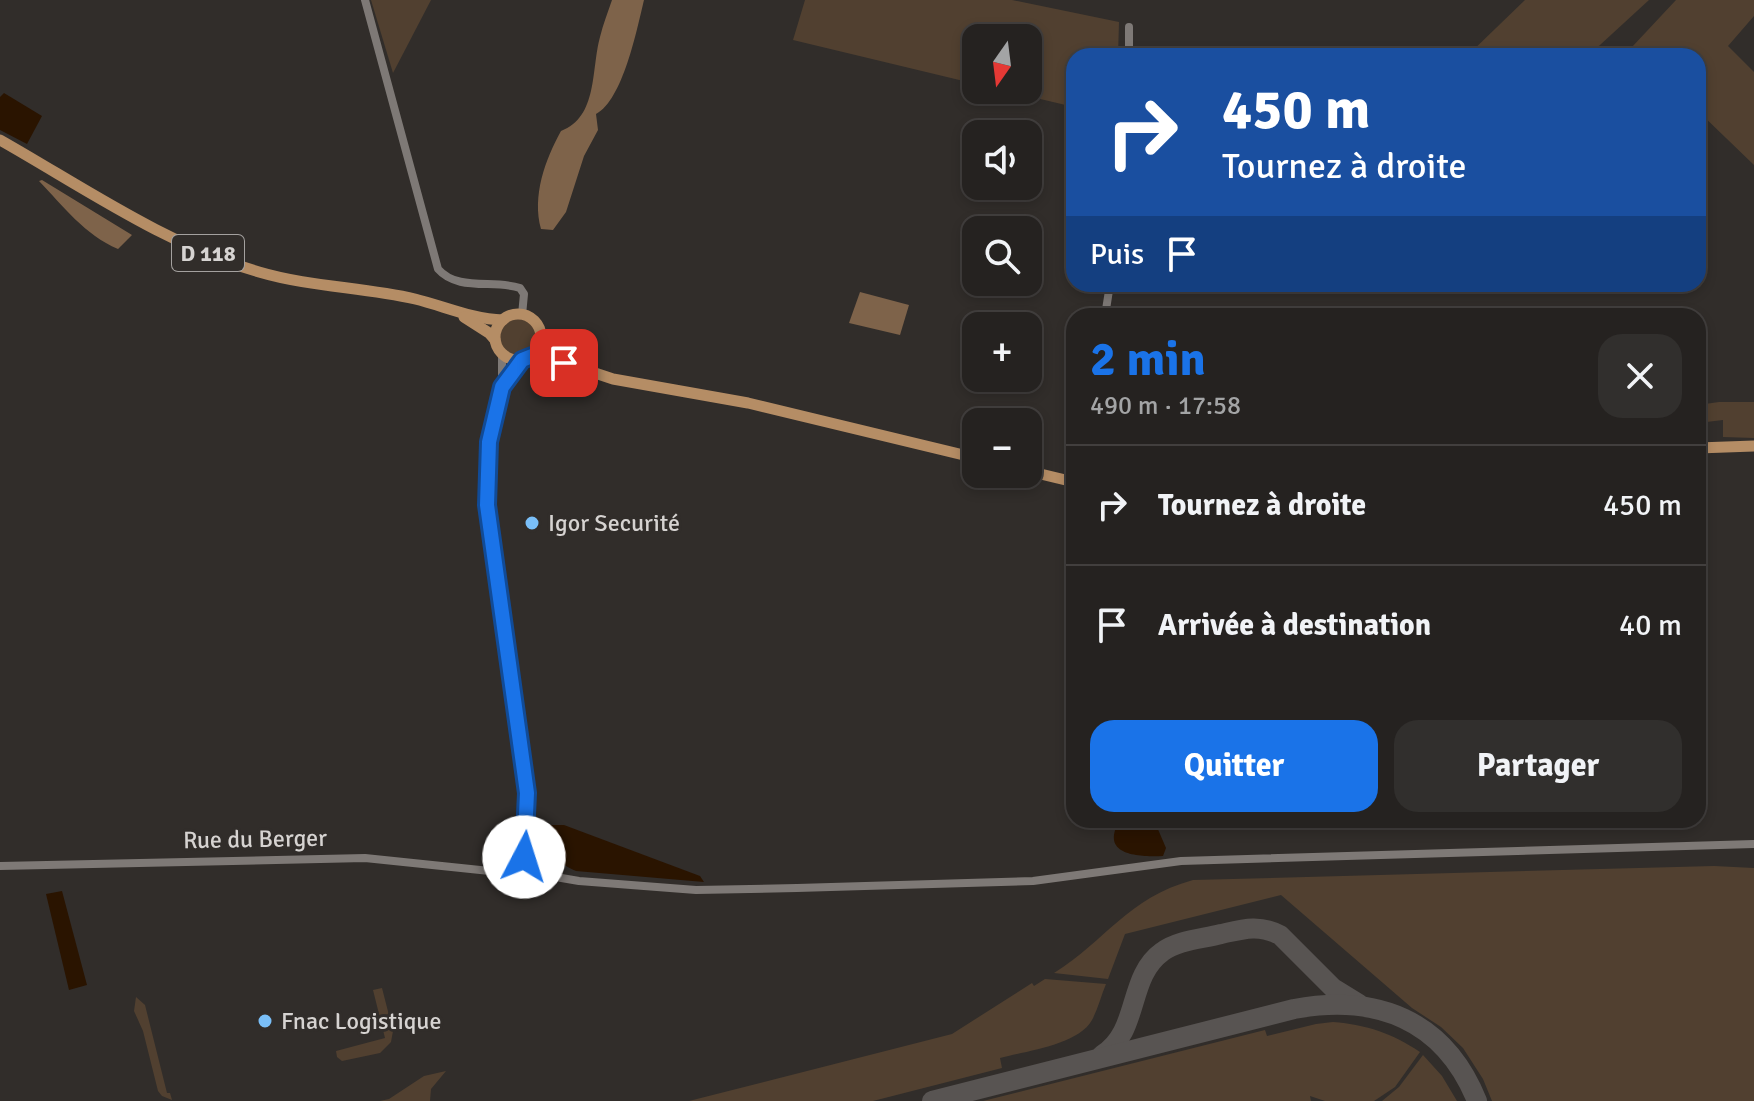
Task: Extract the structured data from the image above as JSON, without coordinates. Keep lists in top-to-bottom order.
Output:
{
  "streets": {
    "main road": ["D 118"],
    "street": ["Rue du Berger"]
  },
  "places": ["Igor Securité", "Fnac Logistique"],
  "north": "bottom",
  "page": {
    "map_buttons": ["+", "−"],
    "turn": ["450 m", "Tournez à droite"],
    "then": "Puis",
    "heading": ["2 min", "490 m · 17:58"],
    "list": [
      {
        "name": "Tournez à droite",
        "value": "450 m"
      },
      {
        "name": "Arrivée à destination",
        "value": "40 m"
      }
    ],
    "buttons": ["Quitter", "Partager"]
  }
}
